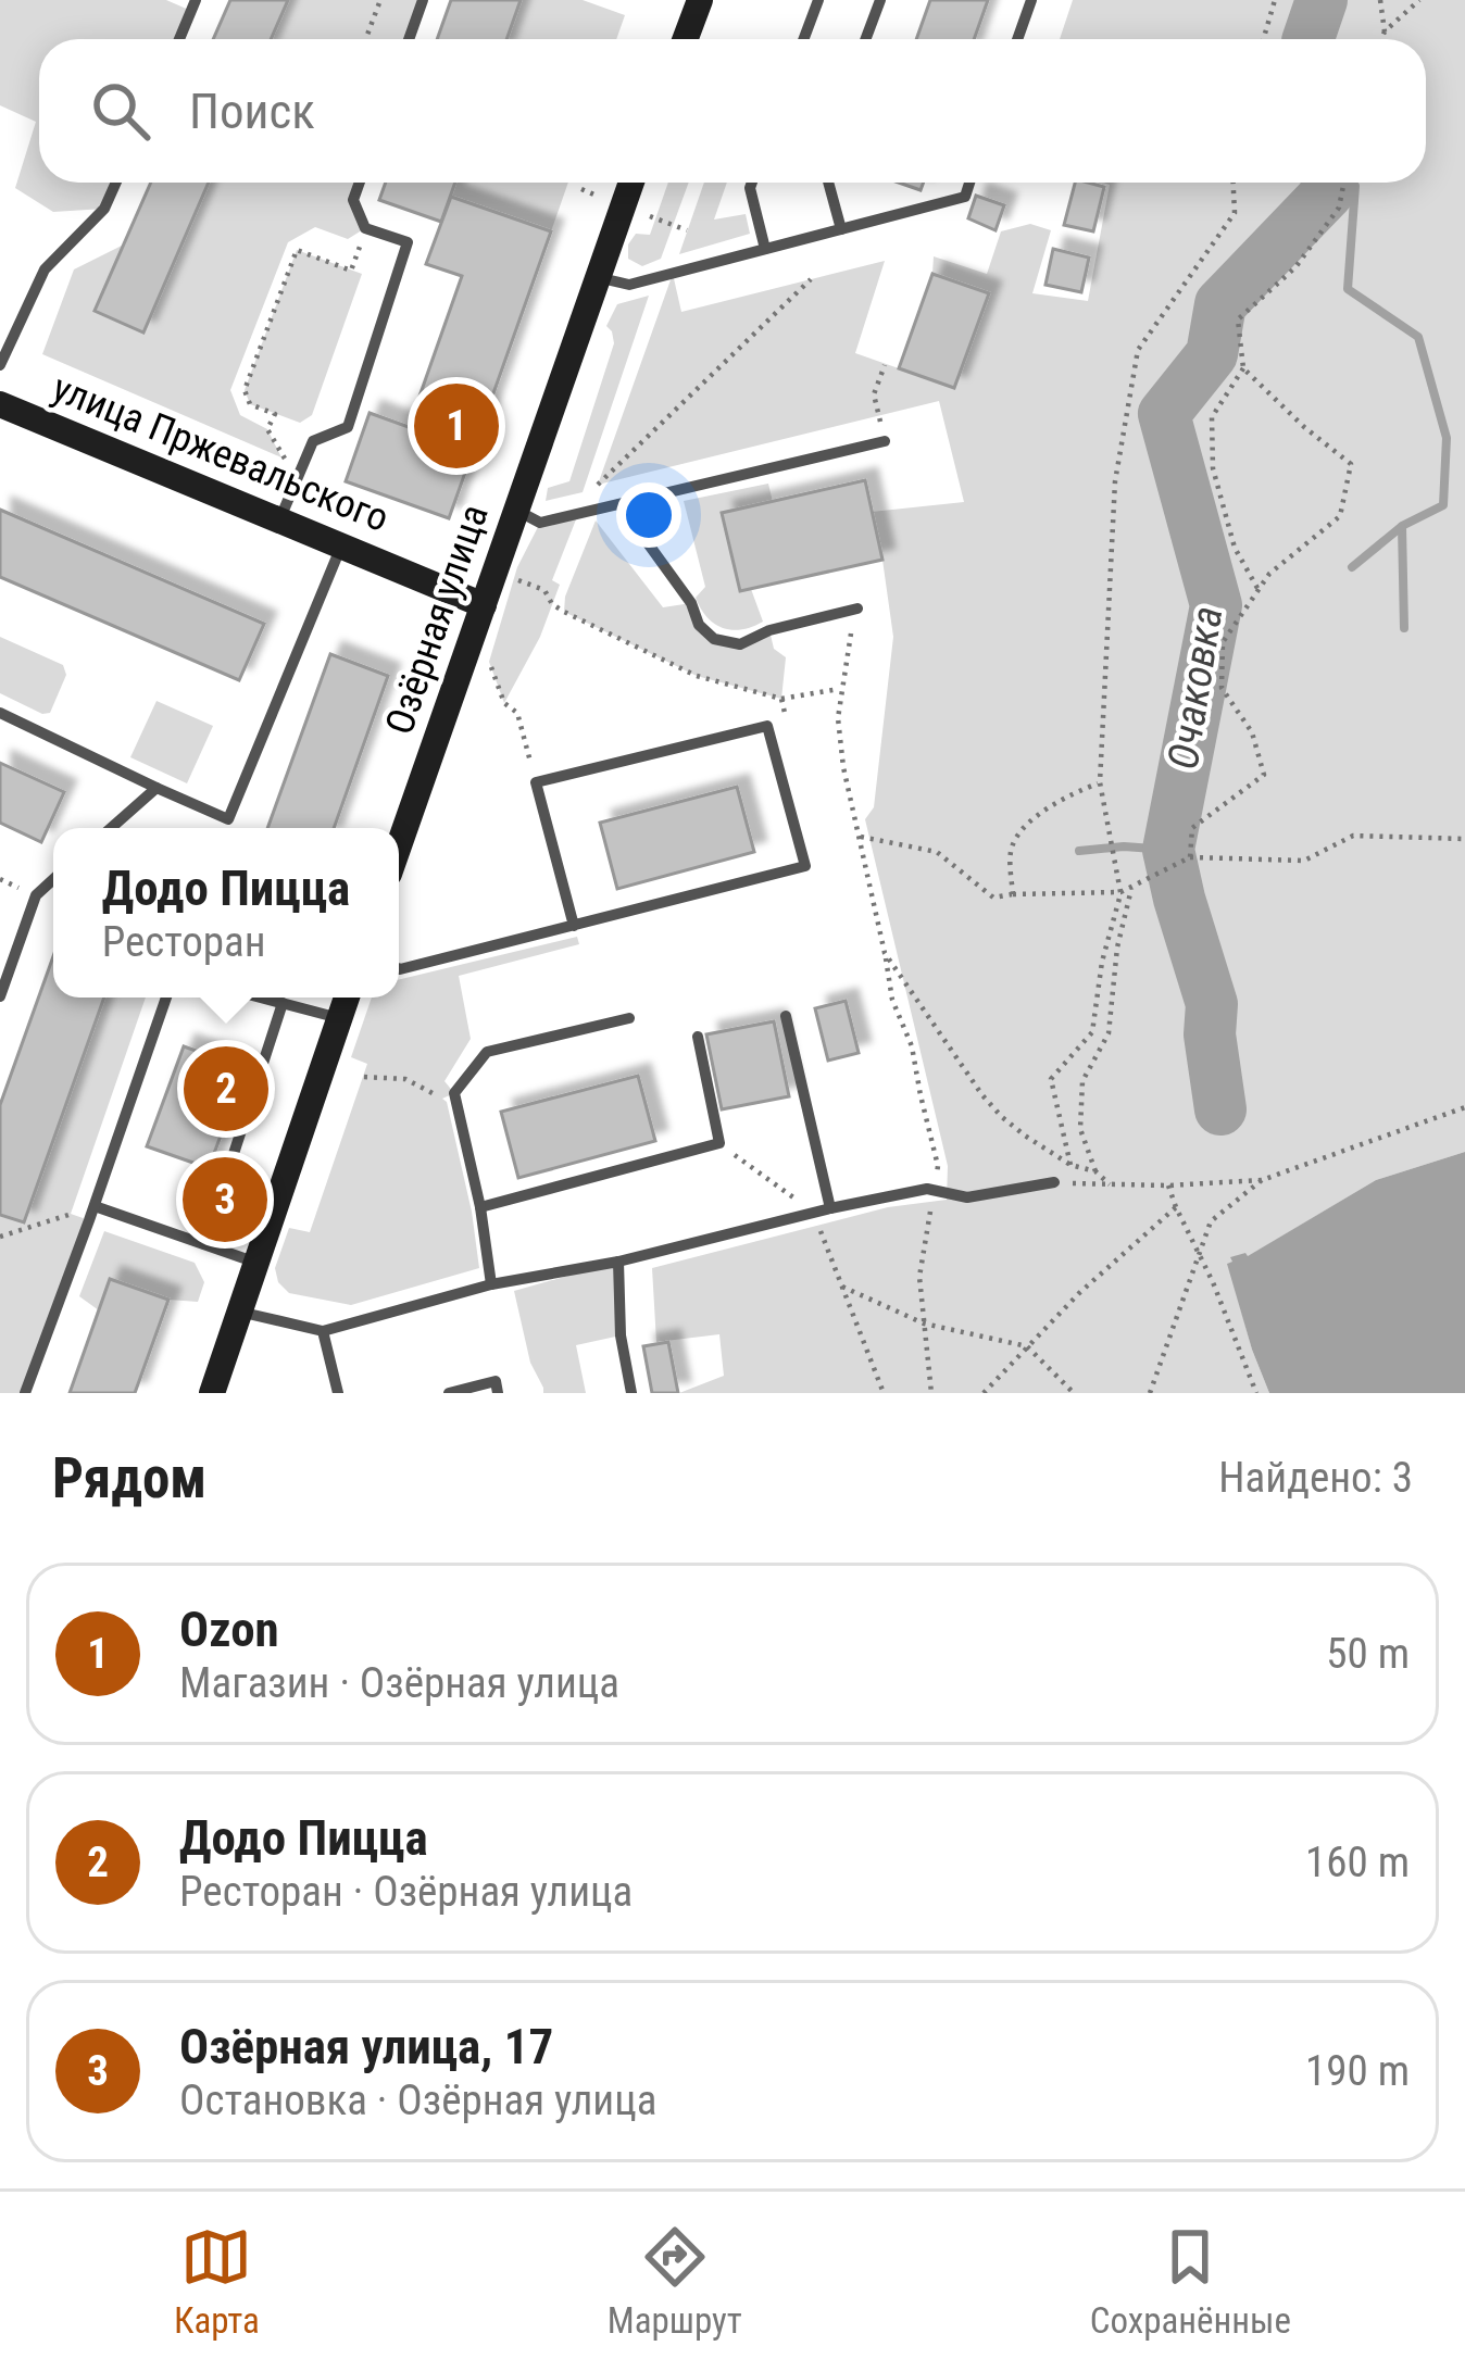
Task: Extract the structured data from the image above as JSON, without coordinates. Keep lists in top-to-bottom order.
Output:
{
  "streets": {
    "street": ["улица Пржевальского", "Озёрная улица"]
  },
  "crossings": [
    ["улица Пржевальского", "Озёрная улица"]
  ],
  "water": ["Очаковка"],
  "page": {
    "search": "Поиск",
    "pins": ["1", "2", "3"],
    "popup": ["Додо Пицца", "Ресторан"],
    "heading": ["Рядом", "Найдено: 3"],
    "list": [
      {
        "mark": "1",
        "name": "Ozon",
        "note": "Магазин · Озёрная улица",
        "value": "50 m"
      },
      {
        "mark": "2",
        "name": "Додо Пицца",
        "note": "Ресторан · Озёрная улица",
        "value": "160 m"
      },
      {
        "mark": "3",
        "name": "Озёрная улица, 17",
        "note": "Остановка · Озёрная улица",
        "value": "190 m"
      }
    ],
    "nav": ["Карта", "Маршрут", "Сохранённые"]
  }
}
